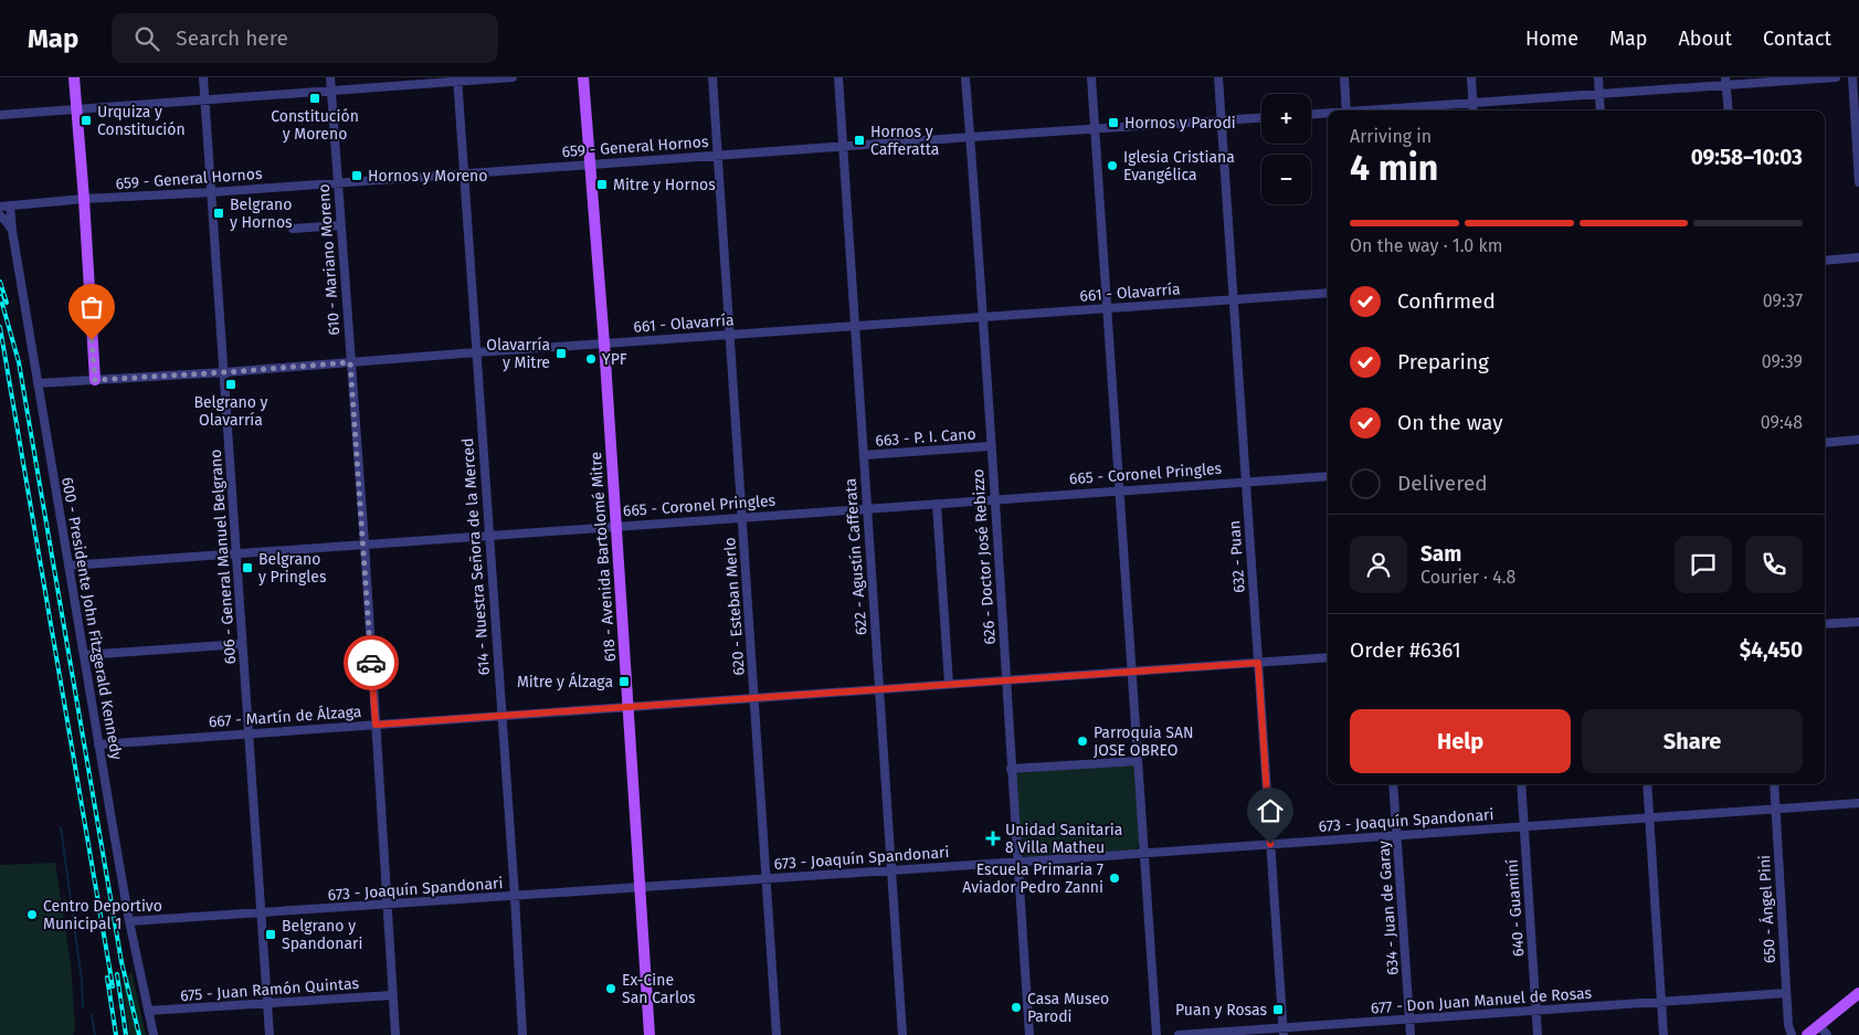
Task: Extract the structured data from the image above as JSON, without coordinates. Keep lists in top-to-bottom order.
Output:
{
  "streets": {
    "main road": ["618 - Avenida Bartolomé Mitre"],
    "street": [
      "659 - General Hornos",
      "610 - Mariano Moreno",
      "661 - Olavarría",
      "663 - P. I. Cano",
      "665 - Coronel Pringles",
      "606 - General Manuel Belgrano",
      "614 - Nuestra Señora de la Merced",
      "622 - Agustín Cafferata",
      "626 - Doctor José Rebizzo",
      "632 - Puan",
      "620 - Esteban Merlo",
      "600 - Presidente John Fitzgerald Kennedy",
      "667 - Martín de Álzaga",
      "673 - Joaquín Spandonari",
      "634 - Juan de Garay",
      "640 - Guaminí",
      "650 - Ángel Pini",
      "675 - Juan Ramón Quintas",
      "677 - Don Juan Manuel de Rosas"
    ]
  },
  "crossings": [
    ["659 - General Hornos", "610 - Mariano Moreno"],
    ["659 - General Hornos", "606 - General Manuel Belgrano"],
    ["659 - General Hornos", "614 - Nuestra Señora de la Merced"],
    ["659 - General Hornos", "618 - Avenida Bartolomé Mitre"],
    ["659 - General Hornos", "622 - Agustín Cafferata"],
    ["659 - General Hornos", "626 - Doctor José Rebizzo"],
    ["659 - General Hornos", "632 - Puan"],
    ["659 - General Hornos", "620 - Esteban Merlo"],
    ["659 - General Hornos", "600 - Presidente John Fitzgerald Kennedy"],
    ["610 - Mariano Moreno", "661 - Olavarría"],
    ["610 - Mariano Moreno", "665 - Coronel Pringles"],
    ["610 - Mariano Moreno", "667 - Martín de Álzaga"],
    ["610 - Mariano Moreno", "673 - Joaquín Spandonari"],
    ["610 - Mariano Moreno", "675 - Juan Ramón Quintas"],
    ["661 - Olavarría", "606 - General Manuel Belgrano"],
    ["661 - Olavarría", "614 - Nuestra Señora de la Merced"],
    ["661 - Olavarría", "618 - Avenida Bartolomé Mitre"],
    ["661 - Olavarría", "622 - Agustín Cafferata"],
    ["661 - Olavarría", "626 - Doctor José Rebizzo"],
    ["661 - Olavarría", "632 - Puan"],
    ["661 - Olavarría", "620 - Esteban Merlo"],
    ["661 - Olavarría", "600 - Presidente John Fitzgerald Kennedy"],
    ["663 - P. I. Cano", "622 - Agustín Cafferata"],
    ["663 - P. I. Cano", "626 - Doctor José Rebizzo"],
    ["665 - Coronel Pringles", "606 - General Manuel Belgrano"],
    ["665 - Coronel Pringles", "614 - Nuestra Señora de la Merced"],
    ["665 - Coronel Pringles", "618 - Avenida Bartolomé Mitre"],
    ["665 - Coronel Pringles", "622 - Agustín Cafferata"],
    ["665 - Coronel Pringles", "626 - Doctor José Rebizzo"],
    ["665 - Coronel Pringles", "632 - Puan"],
    ["665 - Coronel Pringles", "620 - Esteban Merlo"],
    ["665 - Coronel Pringles", "600 - Presidente John Fitzgerald Kennedy"],
    ["606 - General Manuel Belgrano", "667 - Martín de Álzaga"],
    ["606 - General Manuel Belgrano", "673 - Joaquín Spandonari"],
    ["606 - General Manuel Belgrano", "675 - Juan Ramón Quintas"],
    ["614 - Nuestra Señora de la Merced", "667 - Martín de Álzaga"],
    ["614 - Nuestra Señora de la Merced", "673 - Joaquín Spandonari"],
    ["618 - Avenida Bartolomé Mitre", "667 - Martín de Álzaga"],
    ["618 - Avenida Bartolomé Mitre", "673 - Joaquín Spandonari"],
    ["622 - Agustín Cafferata", "667 - Martín de Álzaga"],
    ["622 - Agustín Cafferata", "673 - Joaquín Spandonari"],
    ["626 - Doctor José Rebizzo", "667 - Martín de Álzaga"],
    ["626 - Doctor José Rebizzo", "673 - Joaquín Spandonari"],
    ["632 - Puan", "667 - Martín de Álzaga"],
    ["632 - Puan", "673 - Joaquín Spandonari"],
    ["632 - Puan", "677 - Don Juan Manuel de Rosas"],
    ["620 - Esteban Merlo", "667 - Martín de Álzaga"],
    ["620 - Esteban Merlo", "673 - Joaquín Spandonari"],
    ["600 - Presidente John Fitzgerald Kennedy", "667 - Martín de Álzaga"],
    ["600 - Presidente John Fitzgerald Kennedy", "673 - Joaquín Spandonari"],
    ["600 - Presidente John Fitzgerald Kennedy", "675 - Juan Ramón Quintas"],
    ["673 - Joaquín Spandonari", "634 - Juan de Garay"],
    ["673 - Joaquín Spandonari", "640 - Guaminí"],
    ["673 - Joaquín Spandonari", "650 - Ángel Pini"],
    ["634 - Juan de Garay", "677 - Don Juan Manuel de Rosas"],
    ["640 - Guaminí", "677 - Don Juan Manuel de Rosas"],
    ["650 - Ángel Pini", "677 - Don Juan Manuel de Rosas"]
  ],
  "places": {
    "transit": [
      "Constitución y Moreno",
      "Urquiza y Constitución",
      "Hornos y Parodi",
      "Hornos y Cafferatta",
      "Hornos y Moreno",
      "Mitre y Hornos",
      "Belgrano y Hornos",
      "Olavarría y Mitre",
      "Belgrano y Olavarría",
      "Belgrano y Pringles",
      "Mitre y Álzaga",
      "Belgrano y Spandonari",
      "Puan y Rosas"
    ],
    "other": [
      "Iglesia Cristiana Evangélica",
      "YPF",
      "Parroquia SAN JOSE OBREO",
      "Escuela Primaria 7 Aviador Pedro Zanni",
      "Centro Deportivo Municipal 1",
      "Ex-Cine San Carlos",
      "Casa Museo Parodi"
    ],
    "health": ["Unidad Sanitaria 8 Villa Matheu"]
  },
  "page": {
    "header": "Map",
    "search": "Search here",
    "nav": [
      "Home",
      "Map",
      "About",
      "Contact"
    ],
    "map_buttons": ["+", "−"],
    "heading": ["4 min", "Arriving in", "09:58–10:03"],
    "panel": [
      "Sam",
      "Courier · 4.8",
      "Order #6361",
      "$4,450"
    ],
    "bar": "On the way · 1.0 km",
    "list": [
      ["Confirmed", "09:37"],
      ["Preparing", "09:39"],
      ["On the way", "09:48"],
      "Delivered"
    ],
    "buttons": ["Help", "Share"]
  }
}
